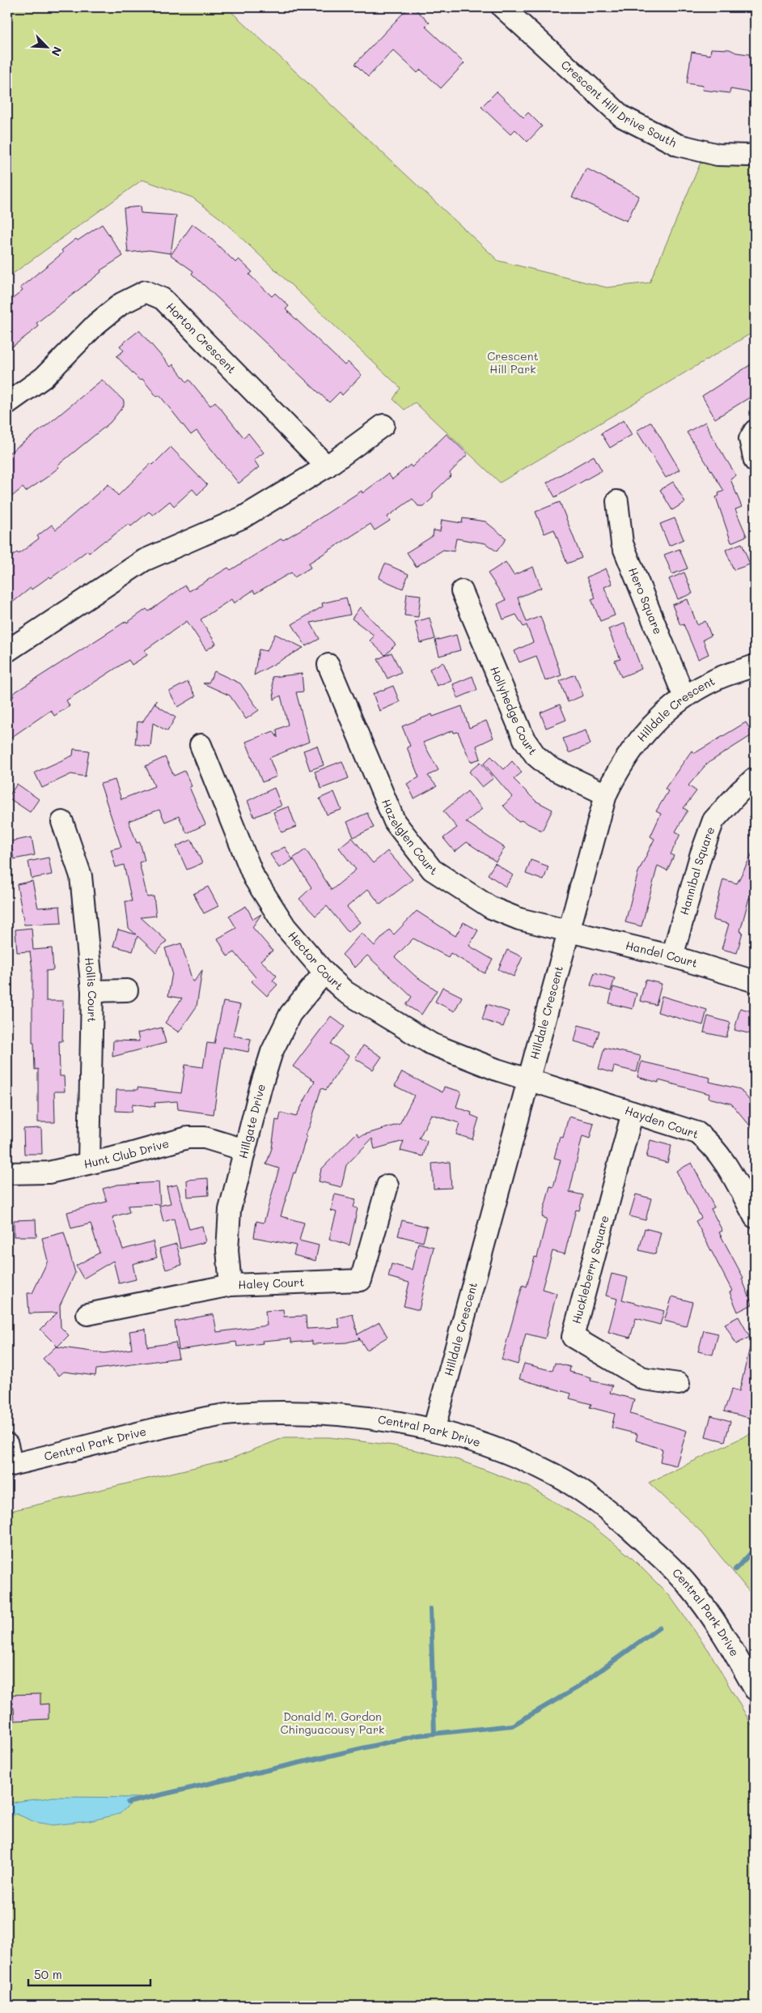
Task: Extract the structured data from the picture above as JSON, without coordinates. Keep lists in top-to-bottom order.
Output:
{
  "streets": {
    "street": [
      "Crescent Hill Drive South",
      "Horton Crescent",
      "Hero Square",
      "Hollyhedge Court",
      "Hilldale Crescent",
      "Hazelglen Court",
      "Hannibal Square",
      "Handel Court",
      "Hector Court",
      "Hollis Court",
      "Hillgate Drive",
      "Hayden Court",
      "Hunt Club Drive",
      "Huckleberry Square",
      "Haley Court",
      "Central Park Drive"
    ]
  },
  "crossings": [
    ["Hero Square", "Hilldale Crescent"],
    ["Hollyhedge Court", "Hilldale Crescent"],
    ["Hilldale Crescent", "Hazelglen Court"],
    ["Hilldale Crescent", "Handel Court"],
    ["Hilldale Crescent", "Hector Court"],
    ["Hilldale Crescent", "Hayden Court"],
    ["Hilldale Crescent", "Central Park Drive"],
    ["Hazelglen Court", "Handel Court"],
    ["Hannibal Square", "Handel Court"],
    ["Hector Court", "Hillgate Drive"],
    ["Hector Court", "Hayden Court"],
    ["Hollis Court", "Hunt Club Drive"],
    ["Hillgate Drive", "Hunt Club Drive"],
    ["Hillgate Drive", "Haley Court"],
    ["Hayden Court", "Huckleberry Square"]
  ],
  "parks": ["Crescent Hill Park", "Donald M. Gordon Chinguacousy Park"],
  "scale_bar": "50 m",
  "north": "bottom right"
}
